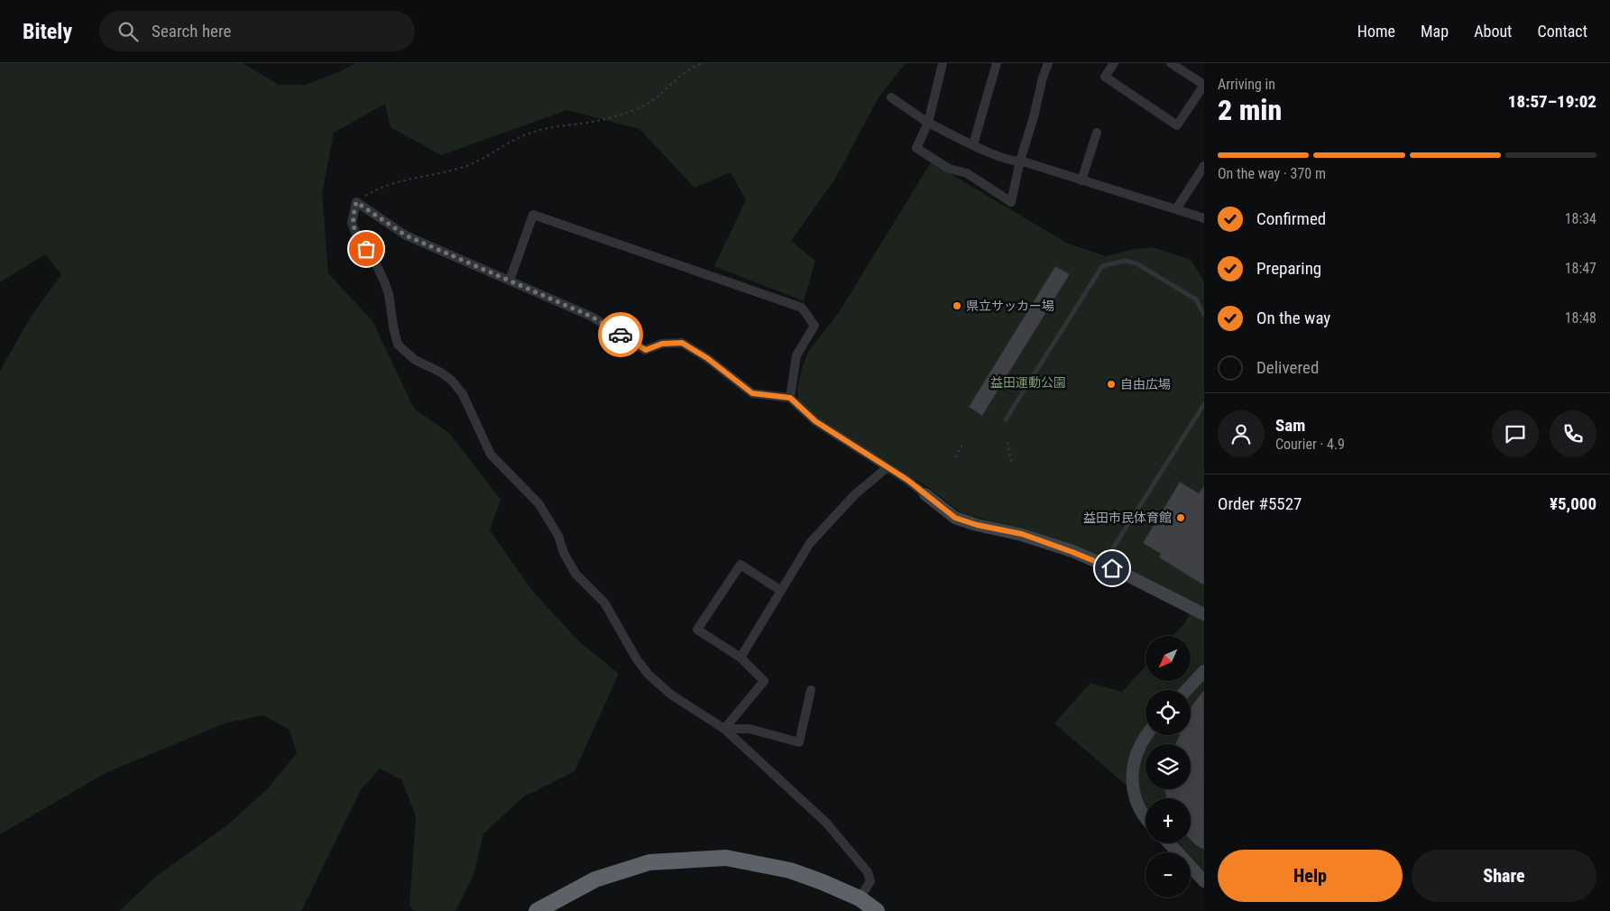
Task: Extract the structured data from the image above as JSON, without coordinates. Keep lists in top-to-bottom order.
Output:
{
  "parks": ["益田運動公園"],
  "places": ["県立サッカー場", "自由広場", "益田市民体育館"],
  "north": "bottom left",
  "page": {
    "header": "Bitely",
    "search": "Search here",
    "nav": [
      "Home",
      "Map",
      "About",
      "Contact"
    ],
    "heading": ["2 min", "Arriving in", "18:57–19:02"],
    "panel": [
      "Sam",
      "Courier · 4.9",
      "Order #5527",
      "¥5,000"
    ],
    "bar": "On the way · 370 m",
    "list": [
      ["Confirmed", "18:34"],
      ["Preparing", "18:47"],
      ["On the way", "18:48"],
      "Delivered"
    ],
    "map_buttons": ["+", "−"],
    "buttons": ["Help", "Share"]
  }
}
